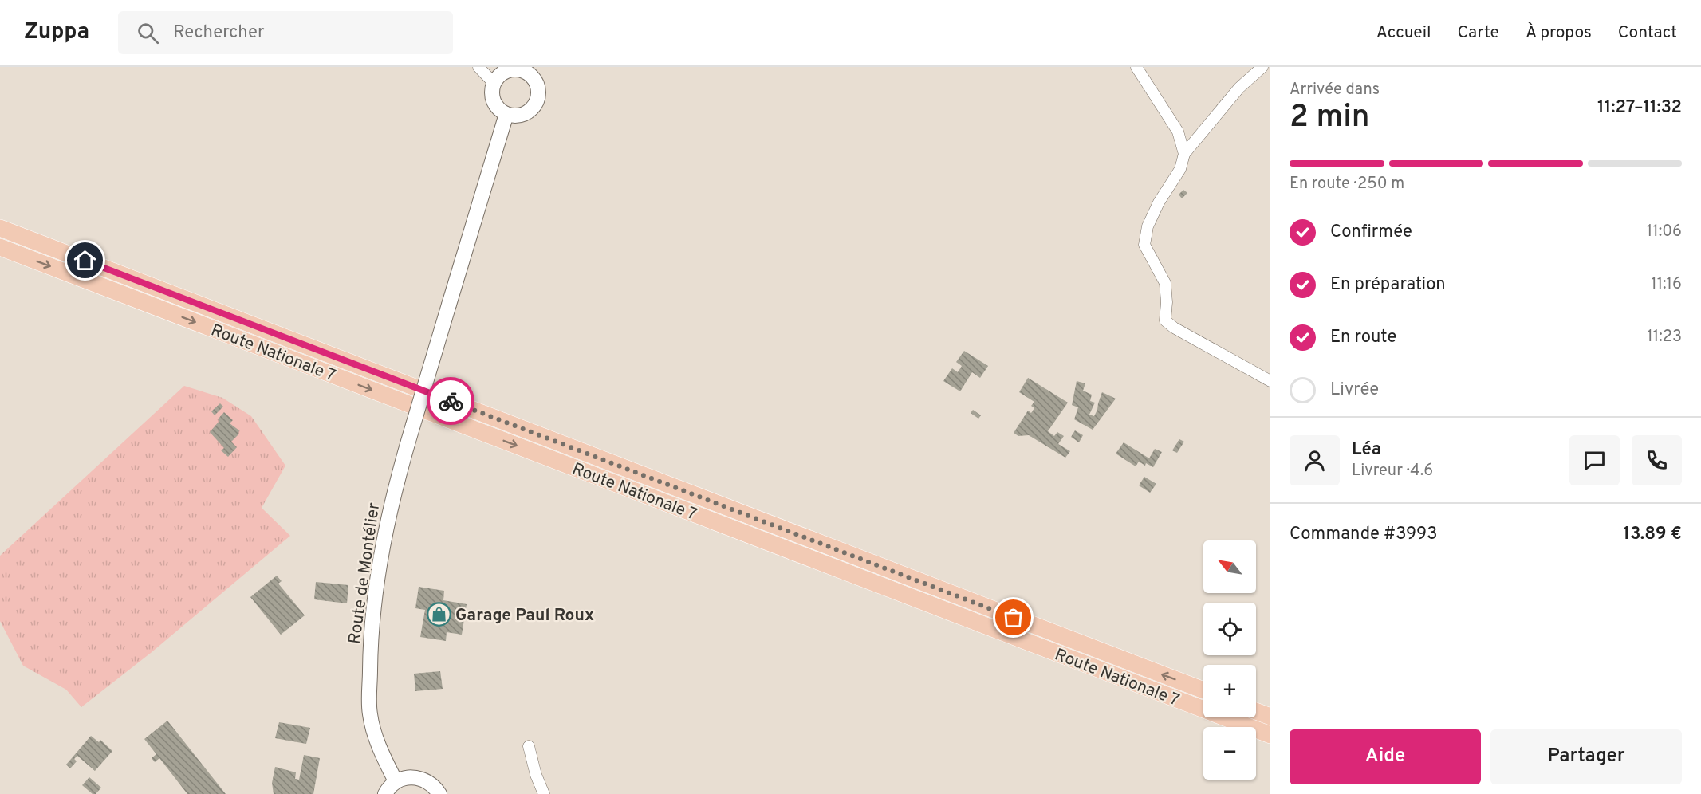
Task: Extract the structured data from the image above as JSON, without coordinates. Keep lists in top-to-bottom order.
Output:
{
  "streets": {
    "highway": ["Route Nationale 7"],
    "main road": ["Route de Montélier"]
  },
  "places": {
    "shop": ["Garage Paul Roux"]
  },
  "north": "top left",
  "page": {
    "header": "Zuppa",
    "search": "Rechercher",
    "nav": [
      "Accueil",
      "Carte",
      "À propos",
      "Contact"
    ],
    "heading": ["2 min", "Arrivée dans", "11:27–11:32"],
    "panel": [
      "Léa",
      "Livreur · 4.6",
      "Commande #3993",
      "13.89 €"
    ],
    "bar": "En route · 250 m",
    "list": [
      ["Confirmée", "11:06"],
      ["En préparation", "11:16"],
      ["En route", "11:23"],
      "Livrée"
    ],
    "map_buttons": ["+", "−"],
    "buttons": ["Aide", "Partager"]
  }
}
